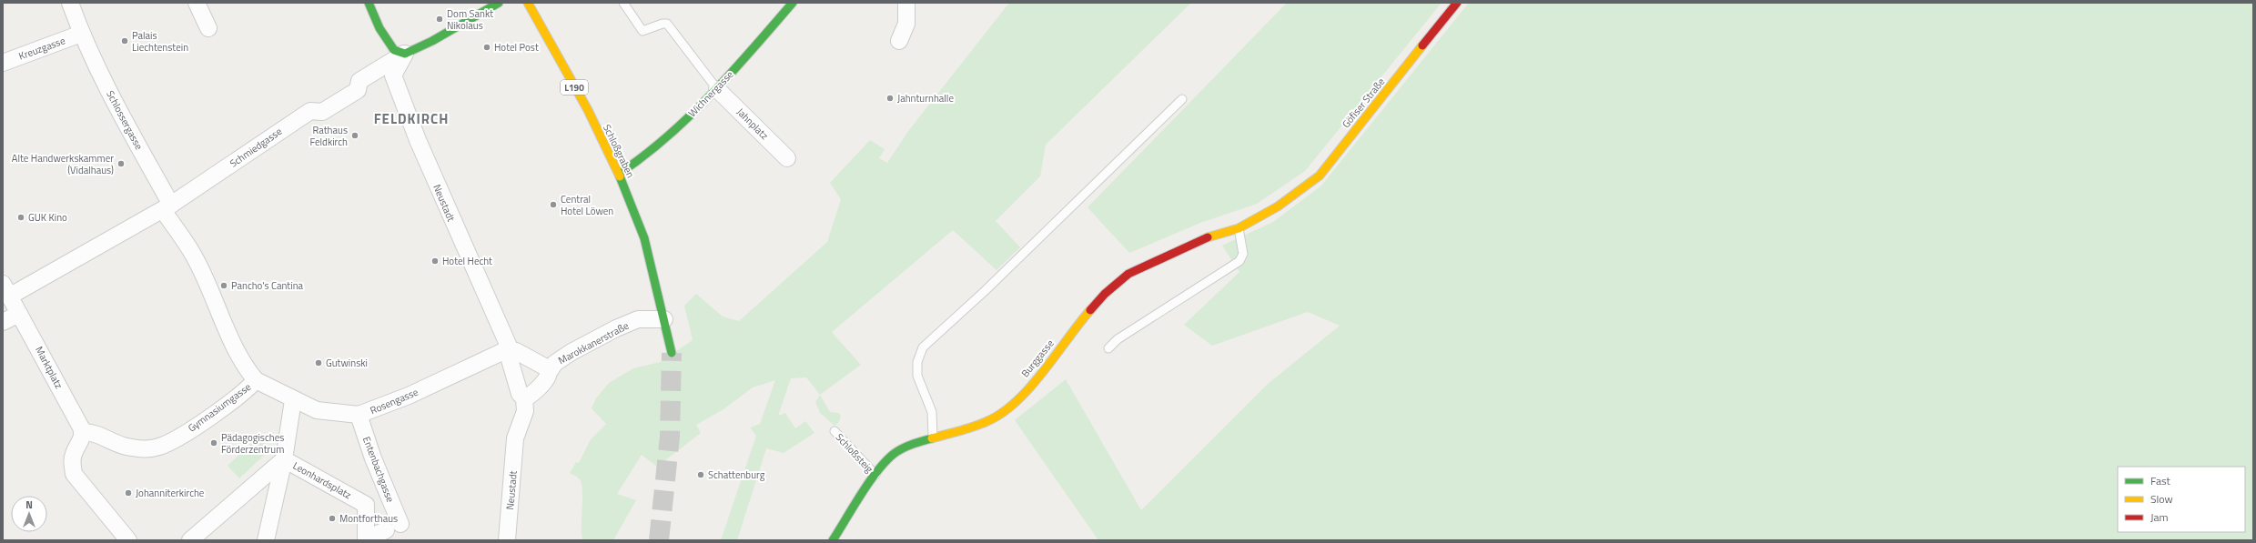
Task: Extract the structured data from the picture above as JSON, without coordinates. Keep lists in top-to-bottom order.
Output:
{
  "streets": {
    "main road": [
      "L190",
      "Wichnergasse",
      "Göfiser Straße",
      "Schmiedgasse",
      "Schloßgraben",
      "Burggasse"
    ],
    "street": [
      "Kreuzgasse",
      "Schlossergasse",
      "Jahnplatz",
      "Neustadt",
      "Marokkanerstraße",
      "Marktplatz",
      "Rosengasse",
      "Gymnasiumgasse",
      "Entenbachgasse",
      "Leonhardsplatz"
    ],
    "lane": ["Schloßsteig"]
  },
  "crossings": [
    ["Kreuzgasse", "Schlossergasse"],
    ["L190", "Schloßgraben"],
    ["L190", "Marokkanerstraße"],
    ["Wichnergasse", "Jahnplatz"],
    ["Wichnergasse", "Schloßgraben"],
    ["Göfiser Straße", "Burggasse"],
    ["Schlossergasse", "Schmiedgasse"],
    ["Schlossergasse", "Gymnasiumgasse"],
    ["Schmiedgasse", "Neustadt"],
    ["Schmiedgasse", "Marktplatz"],
    ["Schmiedgasse", "Gymnasiumgasse"],
    ["Schloßgraben", "Marokkanerstraße"],
    ["Neustadt", "Rosengasse"],
    ["Burggasse", "Schloßsteig"],
    ["Marktplatz", "Gymnasiumgasse"],
    ["Rosengasse", "Gymnasiumgasse"],
    ["Rosengasse", "Entenbachgasse"],
    ["Entenbachgasse", "Leonhardsplatz"]
  ],
  "districts": ["FELDKIRCH"],
  "places": [
    "Dom Sankt Nikolaus",
    "Palais Liechtenstein",
    "Hotel Post",
    "Jahnturnhalle",
    "Rathaus Feldkirch",
    "Alte Handwerkskammer (Vidalhaus)",
    "Central Hotel Löwen",
    "GUK Kino",
    "Hotel Hecht",
    "Pancho's Cantina",
    "Gutwinski",
    "Pädagogisches Förderzentrum",
    "Schattenburg",
    "Johanniterkirche",
    "Montforthaus"
  ],
  "legend": ["Fast", "Slow", "Jam"],
  "north": "top"
}
